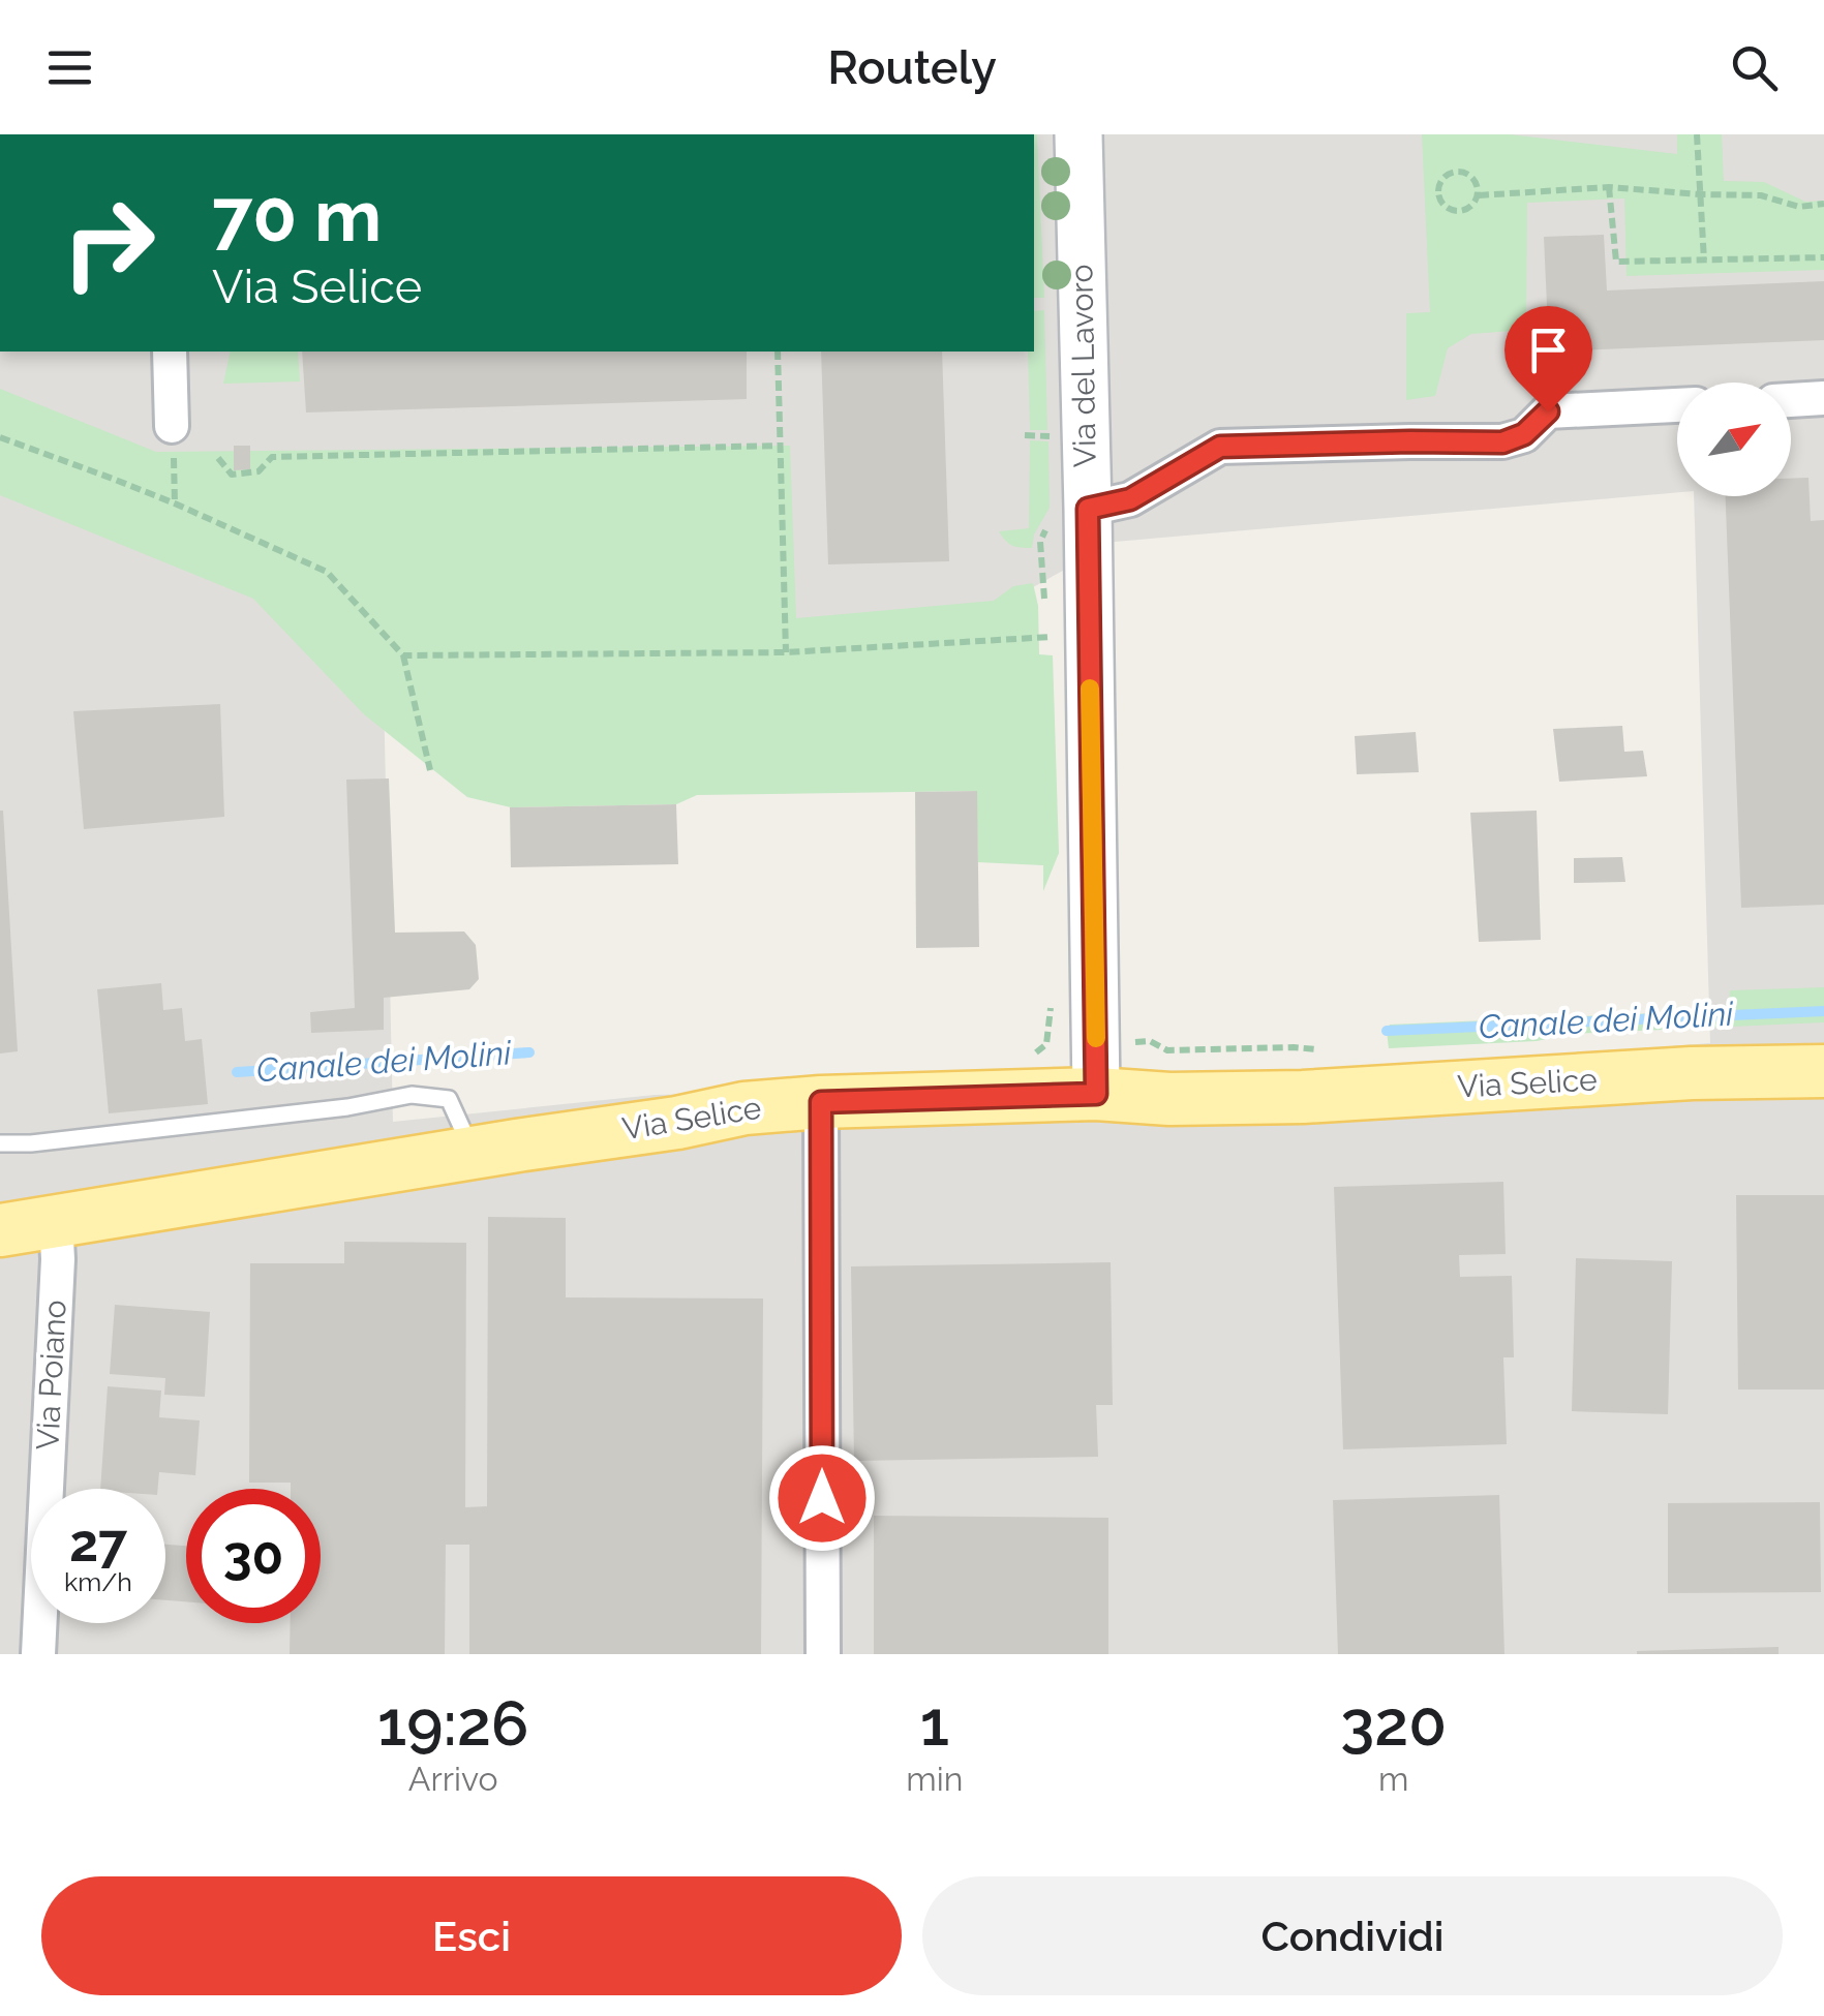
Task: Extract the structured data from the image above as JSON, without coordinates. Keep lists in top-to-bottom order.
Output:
{
  "streets": {
    "main road": ["Via del Lavoro", "Via Selice"],
    "street": ["Via Poiano"]
  },
  "crossings": [
    ["Via del Lavoro", "Via Selice"],
    ["Via Selice", "Via Poiano"]
  ],
  "water": ["Canale dei Molini"],
  "north": "top right",
  "page": {
    "header": "Routely",
    "turn": ["70 m", "Via Selice"],
    "speed": "27 km/h",
    "limit": "30",
    "eta": [
      "19:26",
      "Arrivo",
      "1",
      "min",
      "320",
      "m"
    ],
    "buttons": ["Esci", "Condividi"]
  }
}
